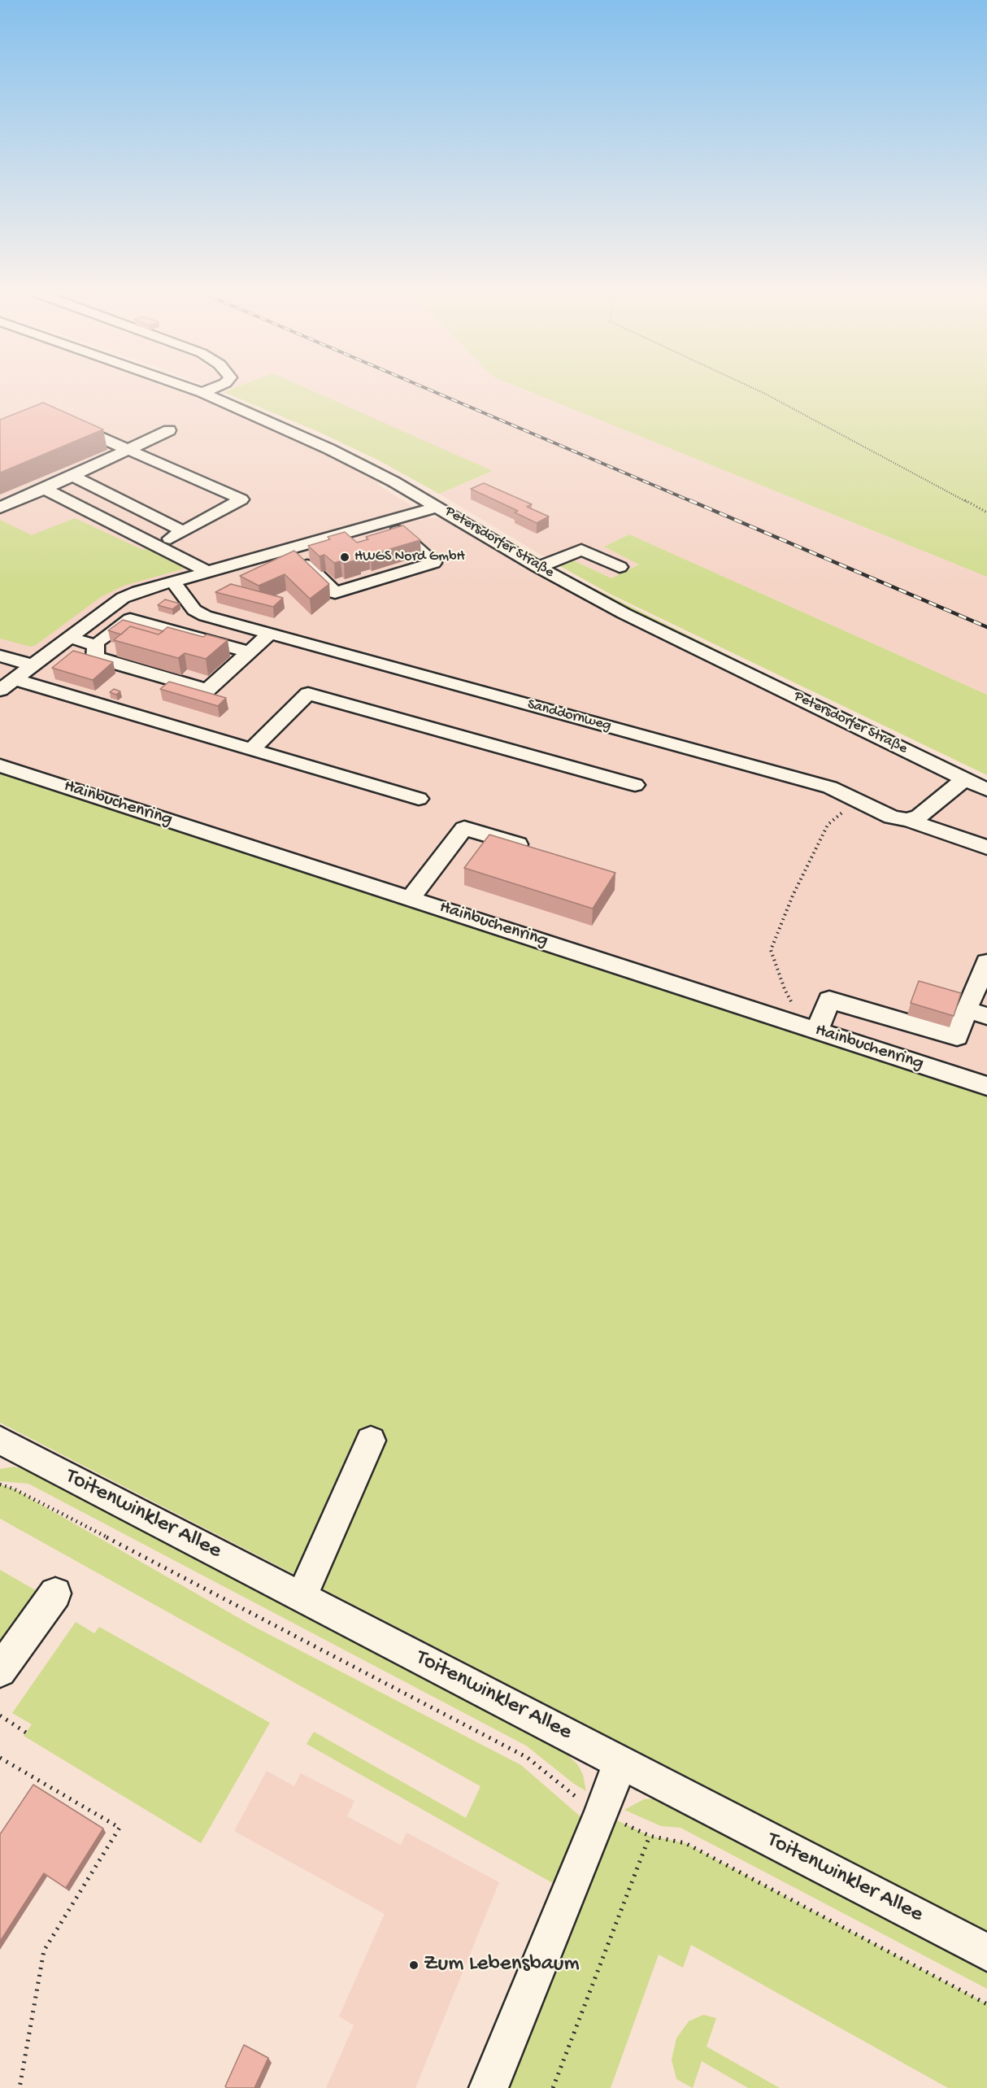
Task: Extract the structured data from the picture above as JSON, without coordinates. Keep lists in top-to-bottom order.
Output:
{
  "streets": {
    "street": [
      "Petersdorfer Straße",
      "Sanddornweg",
      "Hainbuchenring",
      "Toitenwinkler Allee"
    ]
  },
  "places": ["HWGS Nord GmbH", "Zum Lebensbaum"]
}
